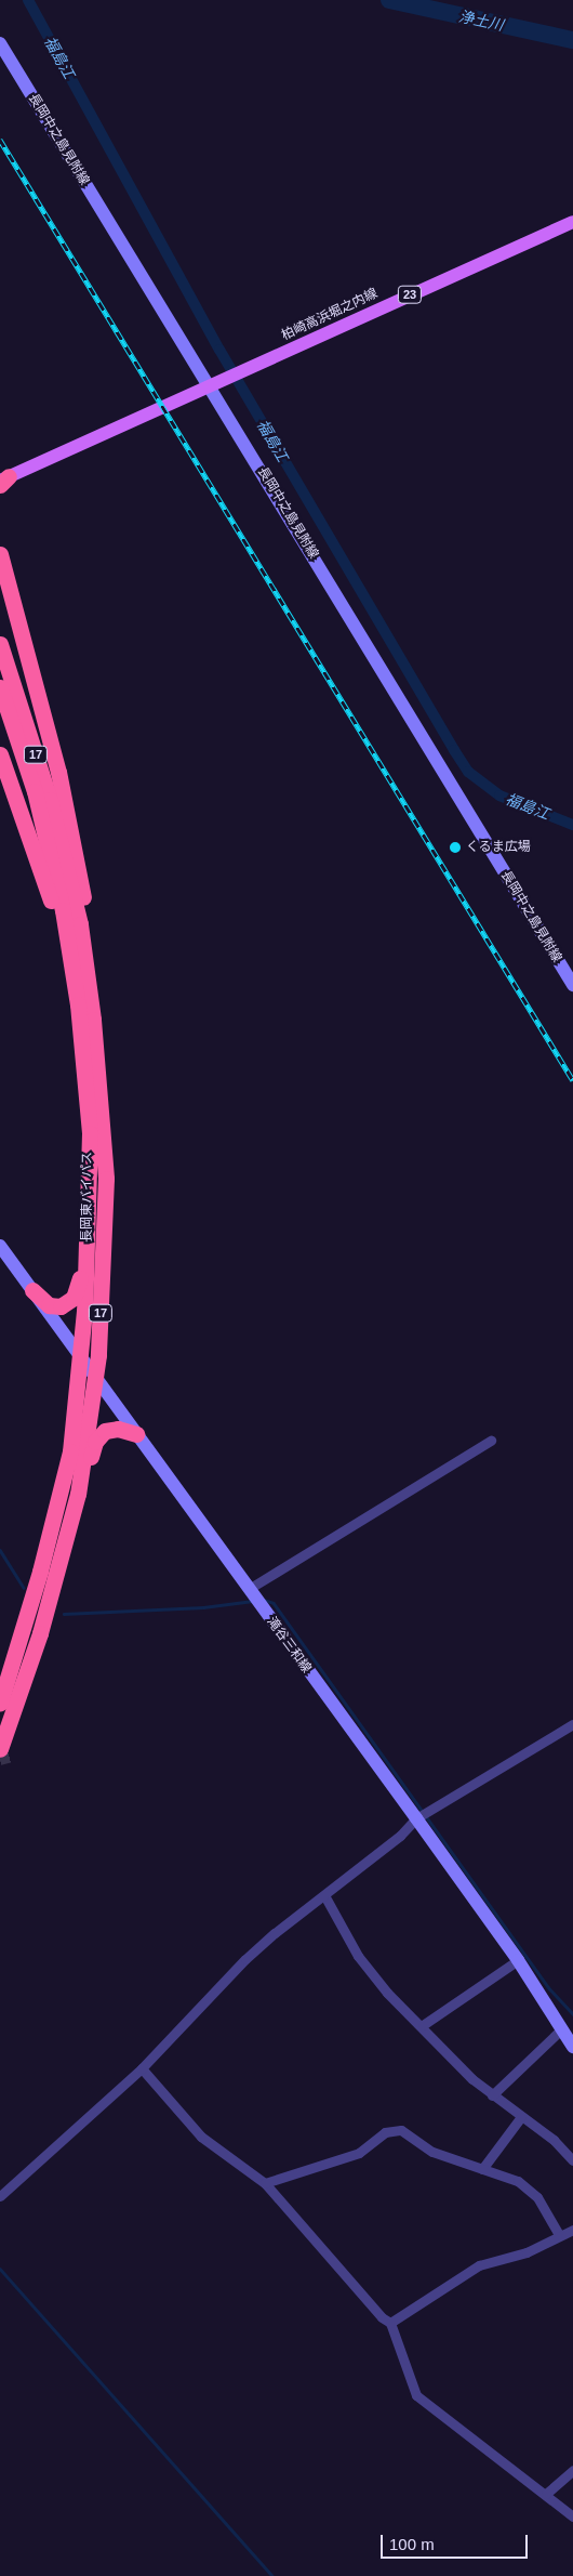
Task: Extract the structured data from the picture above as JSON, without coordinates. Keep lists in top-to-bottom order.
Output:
{
  "streets": {
    "highway": ["17", "長岡東バイパス"],
    "main road": [
      "長岡中之島見附線",
      "23",
      "柏崎高浜堀之内線",
      "滝谷三和線"
    ]
  },
  "crossings": [
    ["長岡中之島見附線", "23"],
    ["長岡中之島見附線", "柏崎高浜堀之内線"],
    ["23", "柏崎高浜堀之内線"],
    ["17", "長岡東バイパス"],
    ["長岡東バイパス", "滝谷三和線"]
  ],
  "water": ["浄土川", "福島江"],
  "places": ["くるま広場"],
  "scale_bar": "100 m"
}
